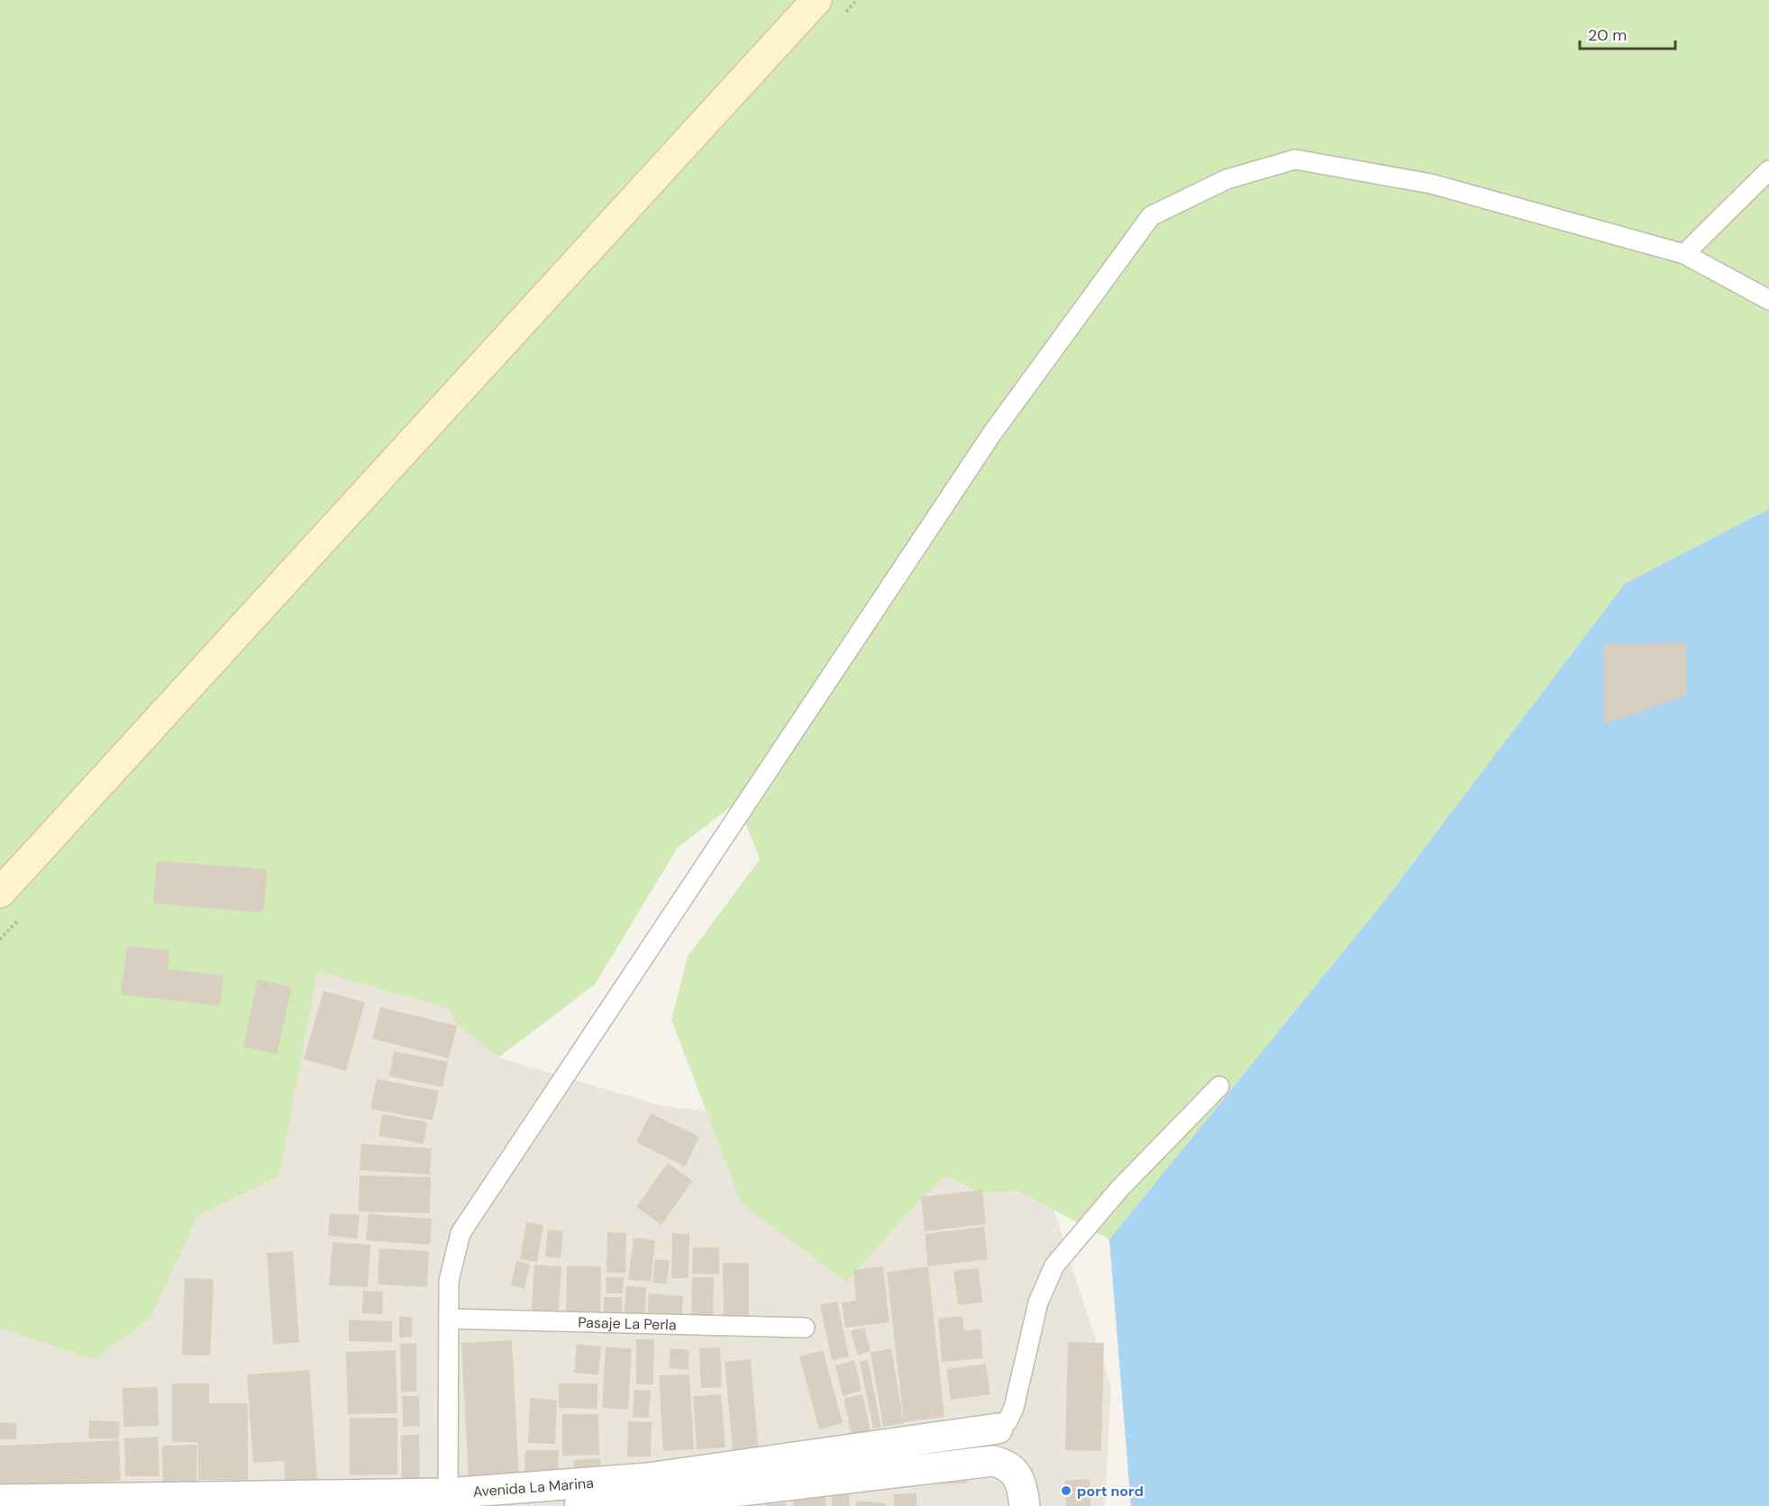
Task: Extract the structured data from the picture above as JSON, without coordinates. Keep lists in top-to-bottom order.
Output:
{
  "streets": {
    "street": ["Avenida La Marina"],
    "lane": ["Pasaje La Perla"]
  },
  "places": ["port nord"],
  "scale_bar": "20 m"
}
